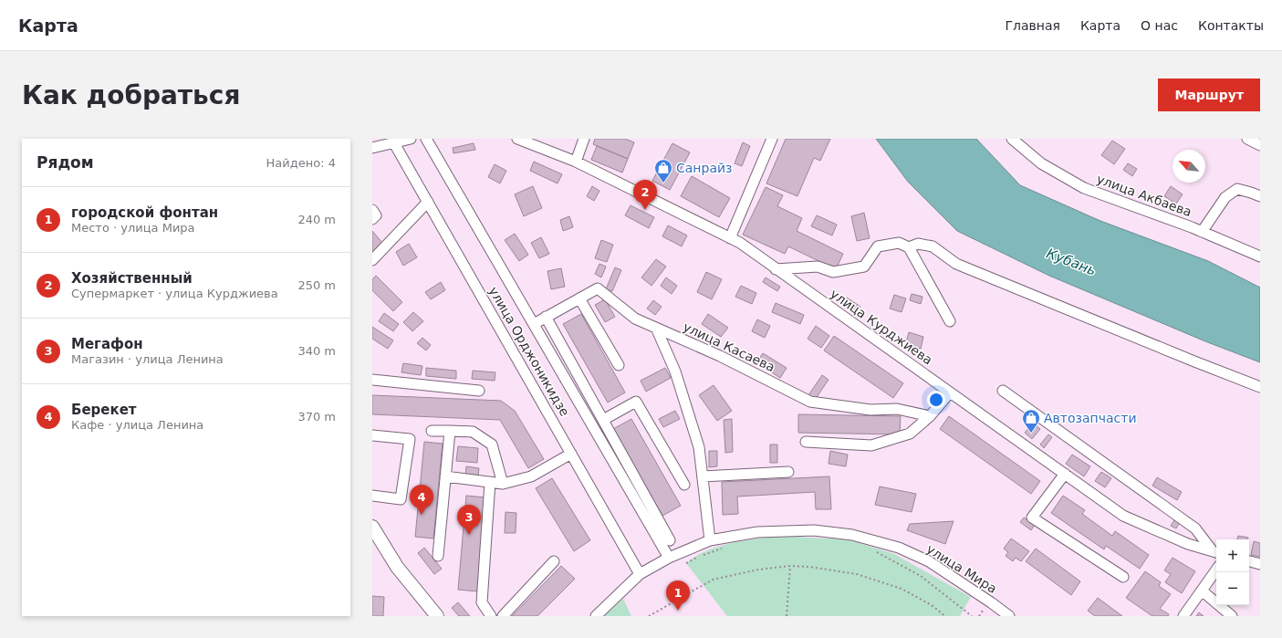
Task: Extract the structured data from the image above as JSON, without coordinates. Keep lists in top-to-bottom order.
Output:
{
  "streets": {
    "street": [
      "улица Акбаева",
      "улица Курджиева",
      "улица Касаева",
      "улица Орджоникидзе",
      "улица Мира"
    ]
  },
  "crossings": [
    ["улица Касаева", "улица Орджоникидзе"],
    ["улица Орджоникидзе", "улица Мира"]
  ],
  "water": ["Кубань"],
  "places": {
    "shop": ["Санрайз", "Автозапчасти"]
  },
  "north": "top left",
  "page": {
    "header": "Карта",
    "nav": [
      "Главная",
      "Карта",
      "О нас",
      "Контакты"
    ],
    "buttons": "Маршрут",
    "title": "Как добраться",
    "heading": ["Рядом", "Найдено: 4"],
    "pins": [
      "2",
      "4",
      "3",
      "1"
    ],
    "list": [
      {
        "mark": "1",
        "name": "городской фонтан",
        "note": "Место · улица Мира",
        "value": "240 m"
      },
      {
        "mark": "2",
        "name": "Хозяйственный",
        "note": "Супермаркет · улица Курджиева",
        "value": "250 m"
      },
      {
        "mark": "3",
        "name": "Мегафон",
        "note": "Магазин · улица Ленина",
        "value": "340 m"
      },
      {
        "mark": "4",
        "name": "Берекет",
        "note": "Кафе · улица Ленина",
        "value": "370 m"
      }
    ],
    "map_buttons": ["+", "−"]
  }
}
